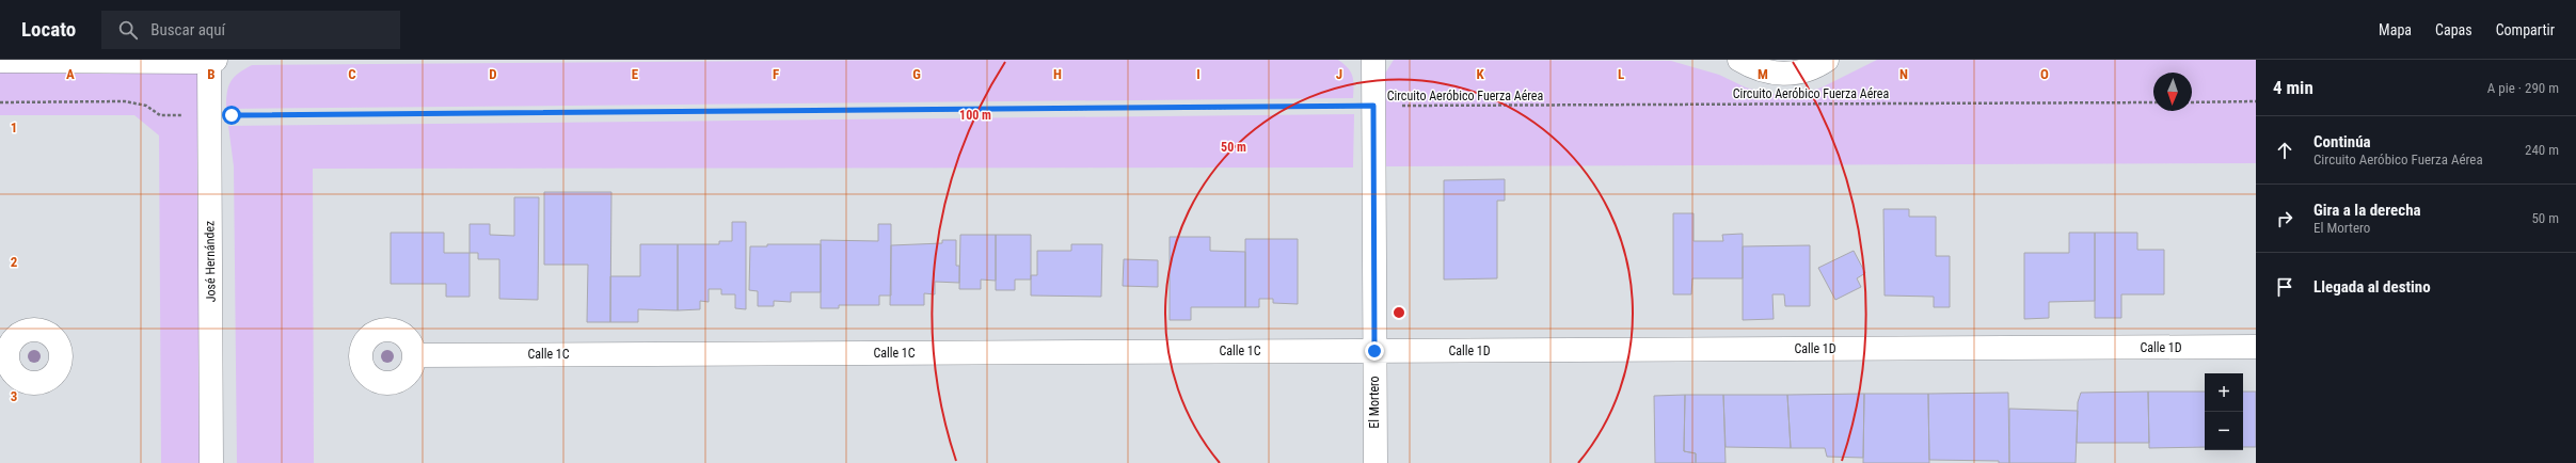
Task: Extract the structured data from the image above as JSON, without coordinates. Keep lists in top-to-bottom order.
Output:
{
  "streets": {
    "street": [
      "José Hernández",
      "Calle 1D",
      "Calle 1C",
      "El Mortero"
    ],
    "path": ["Circuito Aeróbico Fuerza Aérea"]
  },
  "crossings": [
    ["Circuito Aeróbico Fuerza Aérea", "El Mortero"],
    ["Calle 1D", "Calle 1C"],
    ["Calle 1D", "El Mortero"],
    ["Calle 1C", "El Mortero"]
  ],
  "north": "bottom",
  "page": {
    "header": "Locato",
    "search": "Buscar aquí",
    "nav": ["Mapa", "Capas", "Compartir"],
    "heading": ["4 min", "A pie · 290 m"],
    "list": [
      ["Continúa", "Circuito Aeróbico Fuerza Aérea", "240 m"],
      ["Gira a la derecha", "El Mortero", "50 m"],
      "Llegada al destino"
    ],
    "map_buttons": ["+", "−"]
  },
  "grid": {
    "columns": [
      "A",
      "B",
      "C",
      "D",
      "E",
      "F",
      "G",
      "H",
      "I",
      "J",
      "K",
      "L",
      "M",
      "N",
      "O"
    ],
    "rows": ["1", "2", "3"]
  },
  "rings": ["100 m", "50 m"]
}
